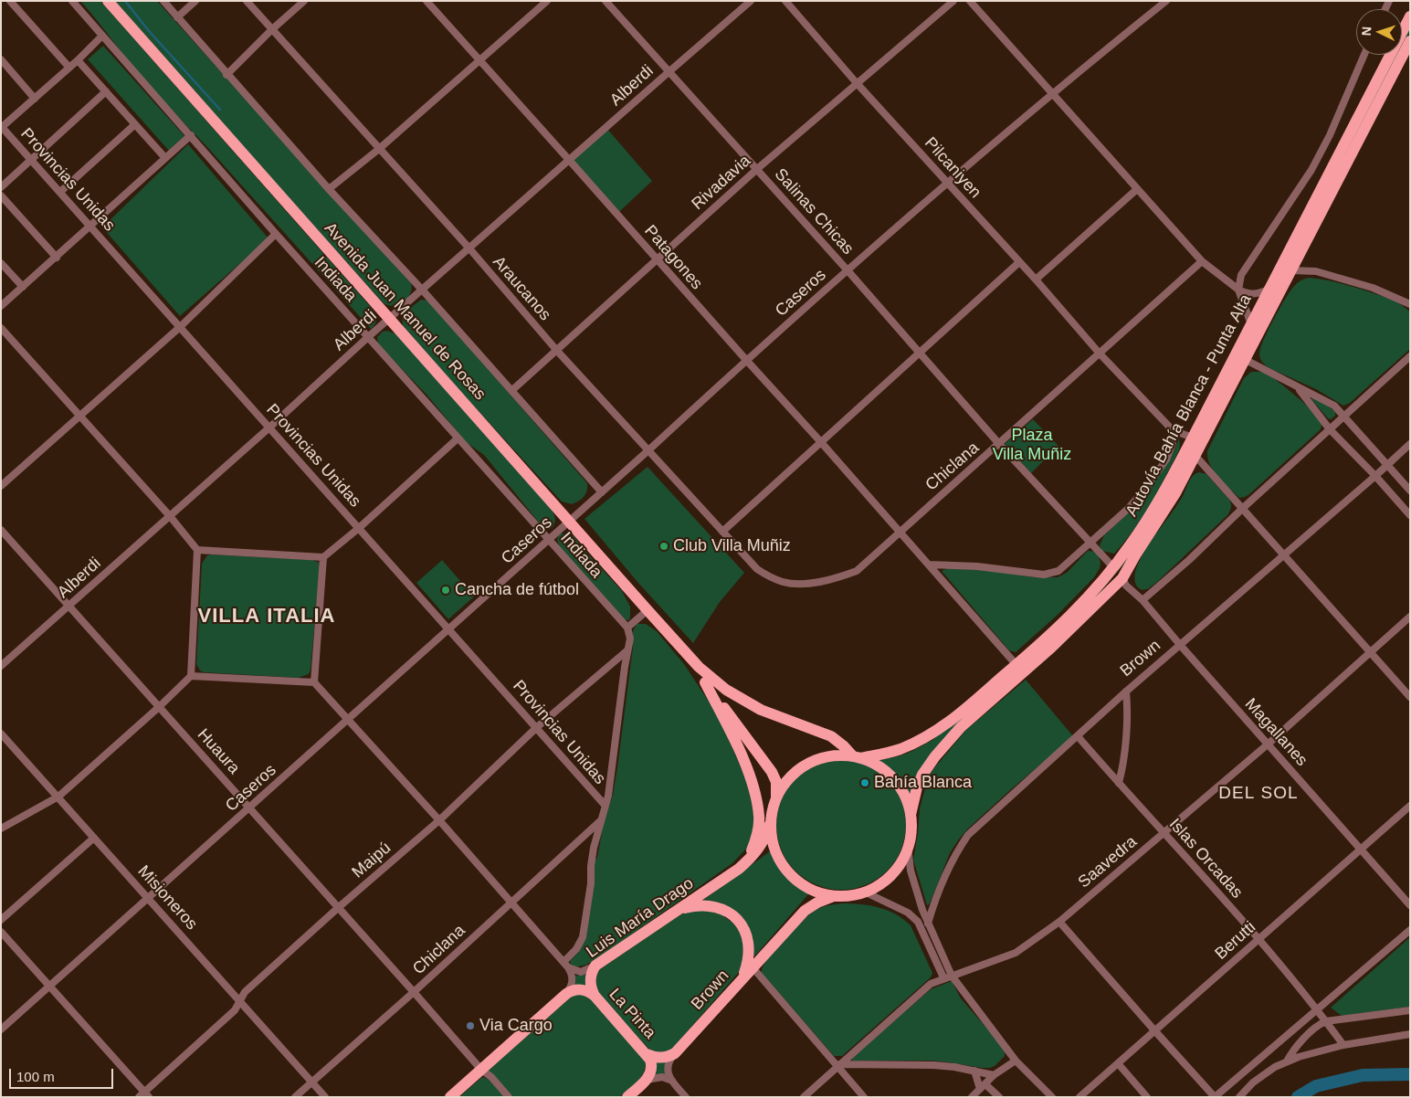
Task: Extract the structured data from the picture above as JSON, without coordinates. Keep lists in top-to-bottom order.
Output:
{
  "streets": {
    "main road": [
      "Avenida Juan Manuel de Rosas",
      "Autovía Bahía Blanca - Punta Alta",
      "Brown",
      "Luis María Drago",
      "La Pinta"
    ],
    "street": [
      "Alberdi",
      "Pilcaniyen",
      "Provincias Unidas",
      "Rivadavia",
      "Salinas Chicas",
      "Patagones",
      "Indiada",
      "Araucanos",
      "Caseros",
      "Chiclana",
      "Magallanes",
      "Huaura",
      "Islas Orcadas",
      "Maipú",
      "Saavedra",
      "Misioneros",
      "Berutti"
    ]
  },
  "crossings": [
    ["Alberdi", "Provincias Unidas"],
    ["Alberdi", "Salinas Chicas"],
    ["Alberdi", "Patagones"],
    ["Alberdi", "Indiada"],
    ["Alberdi", "Araucanos"],
    ["Alberdi", "Avenida Juan Manuel de Rosas"],
    ["Alberdi", "Huaura"],
    ["Pilcaniyen", "Rivadavia"],
    ["Pilcaniyen", "Caseros"],
    ["Pilcaniyen", "Chiclana"],
    ["Provincias Unidas", "Caseros"],
    ["Provincias Unidas", "Maipú"],
    ["Rivadavia", "Salinas Chicas"],
    ["Rivadavia", "Patagones"],
    ["Rivadavia", "Araucanos"],
    ["Salinas Chicas", "Caseros"],
    ["Salinas Chicas", "Chiclana"],
    ["Patagones", "Caseros"],
    ["Patagones", "Chiclana"],
    ["Indiada", "Caseros"],
    ["Indiada", "Maipú"],
    ["Araucanos", "Caseros"],
    ["Araucanos", "Chiclana"],
    ["Caseros", "Avenida Juan Manuel de Rosas"],
    ["Caseros", "Huaura"],
    ["Caseros", "Misioneros"],
    ["Avenida Juan Manuel de Rosas", "Autovía Bahía Blanca - Punta Alta"],
    ["Avenida Juan Manuel de Rosas", "Brown"],
    ["Avenida Juan Manuel de Rosas", "Luis María Drago"],
    ["Autovía Bahía Blanca - Punta Alta", "Brown"],
    ["Autovía Bahía Blanca - Punta Alta", "Magallanes"],
    ["Autovía Bahía Blanca - Punta Alta", "Luis María Drago"],
    ["Chiclana", "Huaura"],
    ["Chiclana", "Misioneros"],
    ["Brown", "Magallanes"],
    ["Brown", "Islas Orcadas"],
    ["Brown", "Luis María Drago"],
    ["Brown", "La Pinta"],
    ["Magallanes", "Saavedra"],
    ["Magallanes", "Berutti"],
    ["Huaura", "Maipú"],
    ["Islas Orcadas", "Saavedra"],
    ["Islas Orcadas", "Berutti"],
    ["Maipú", "Misioneros"],
    ["Luis María Drago", "La Pinta"]
  ],
  "districts": ["VILLA ITALIA", "DEL SOL"],
  "parks": ["Plaza Villa Muñiz"],
  "places": [
    "Club Villa Muñiz",
    "Cancha de fútbol",
    "Bahía Blanca",
    "Via Cargo"
  ],
  "scale_bar": "100 m",
  "north": "left"
}
